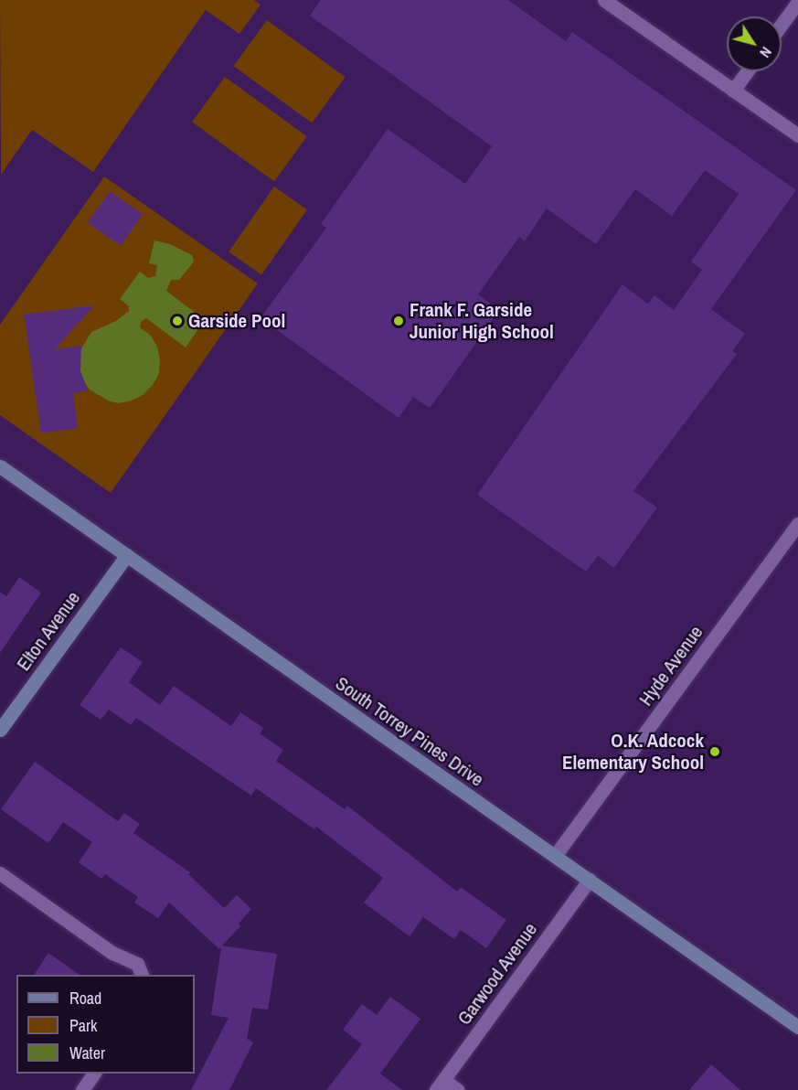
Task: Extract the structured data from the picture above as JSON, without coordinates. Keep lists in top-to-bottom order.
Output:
{
  "streets": {
    "main road": ["Elton Avenue", "South Torrey Pines Drive"],
    "street": ["Hyde Avenue", "Garwood Avenue"]
  },
  "crossings": [
    ["Elton Avenue", "South Torrey Pines Drive"],
    ["Hyde Avenue", "South Torrey Pines Drive"],
    ["South Torrey Pines Drive", "Garwood Avenue"]
  ],
  "places": ["Garside Pool", "Frank F. Garside Junior High School", "O.K. Adcock Elementary School"],
  "legend": ["Road", "Park", "Water"],
  "north": "bottom right"
}
